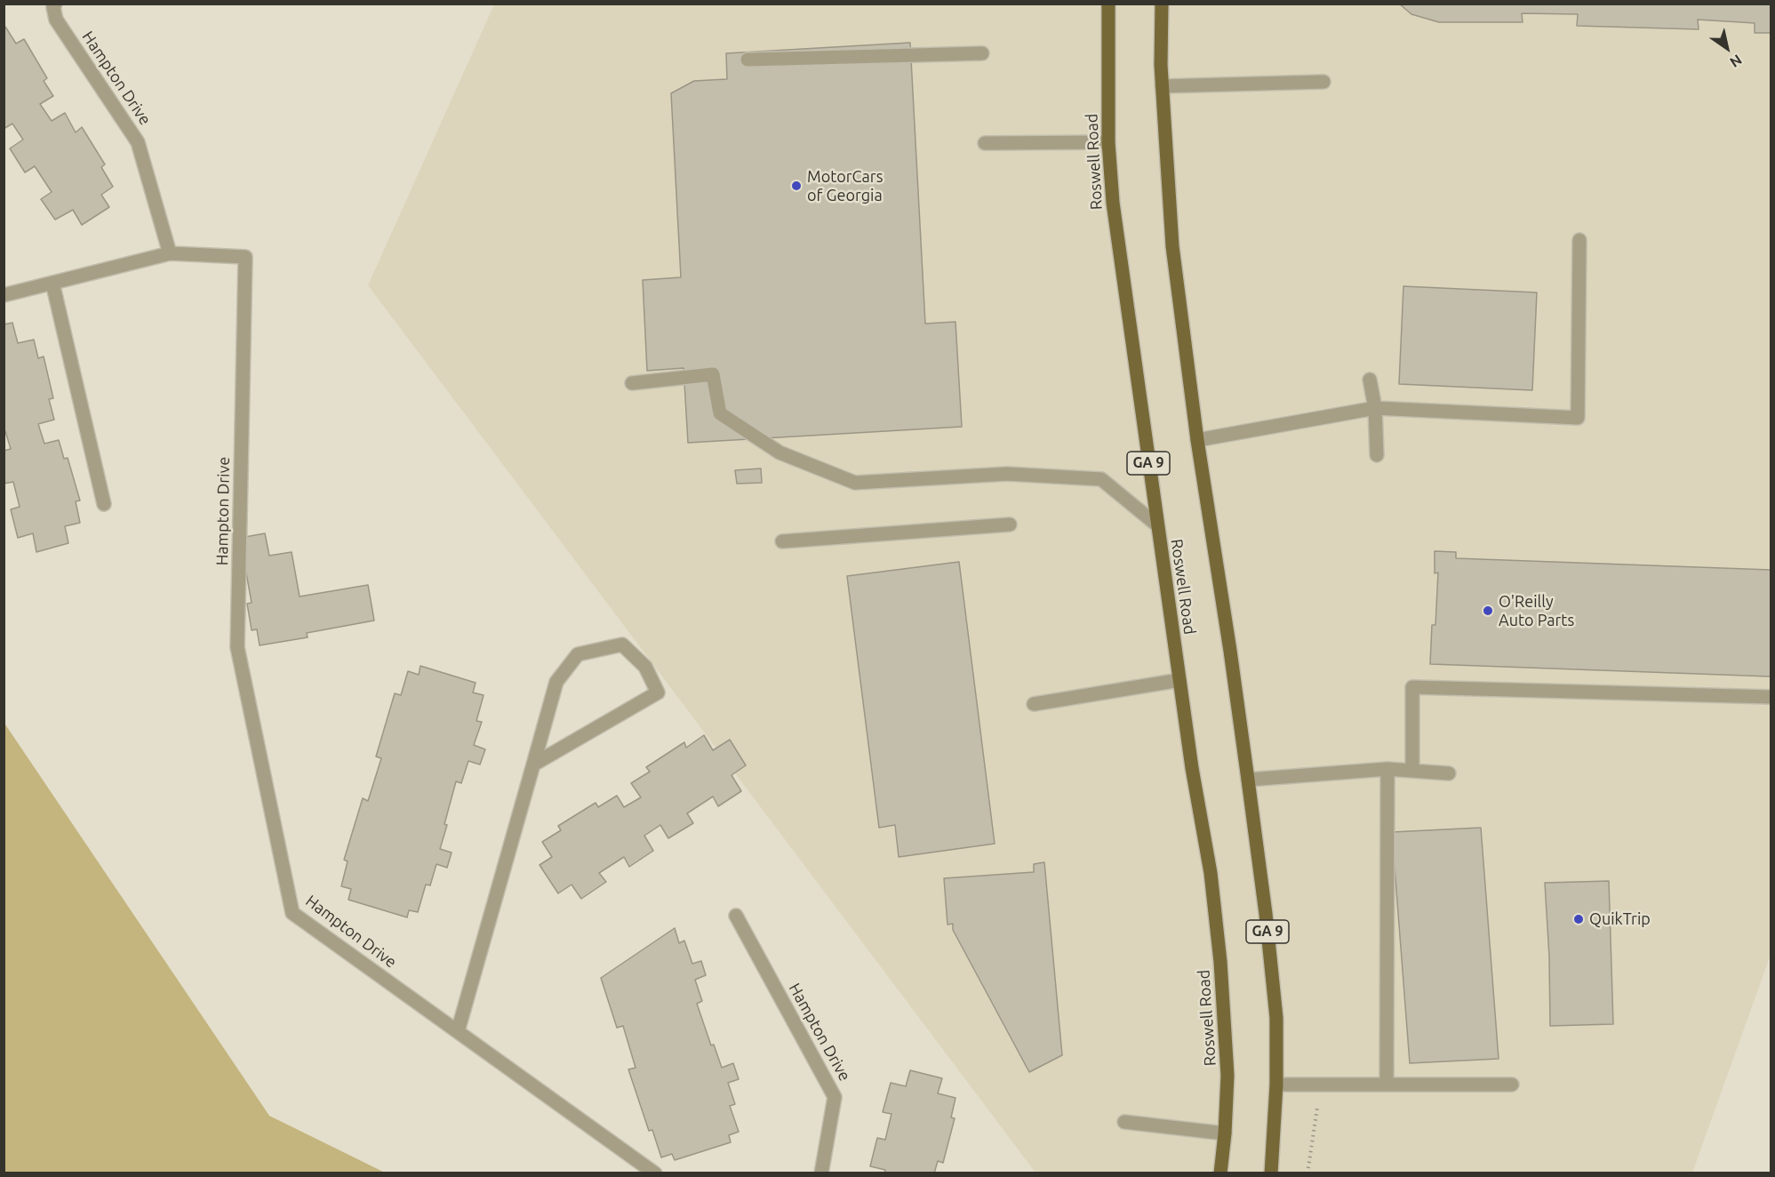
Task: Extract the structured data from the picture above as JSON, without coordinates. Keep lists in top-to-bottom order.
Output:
{
  "streets": {
    "main road": ["Roswell Road", "GA 9"],
    "street": ["Hampton Drive"]
  },
  "places": ["MotorCars of Georgia", "O'Reilly Auto Parts", "QuikTrip"],
  "north": "bottom right"
}
